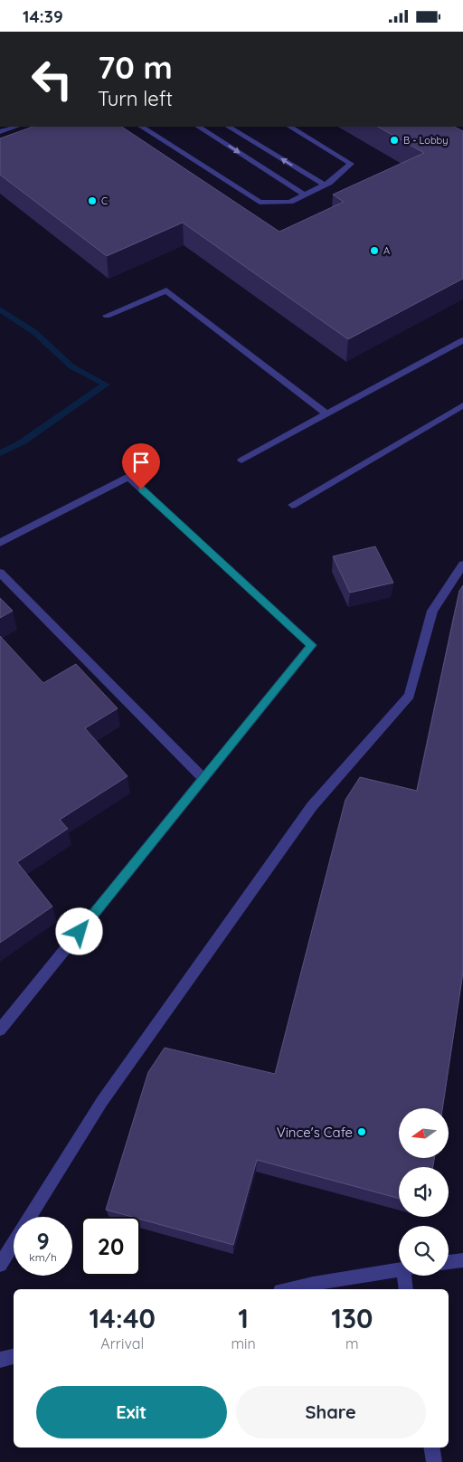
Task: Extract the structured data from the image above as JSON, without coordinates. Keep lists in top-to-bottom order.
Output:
{
  "places": [
    "B - Lobby",
    "C",
    "A",
    "Vince's Cafe"
  ],
  "north": "left",
  "page": {
    "status": "14:39",
    "turn": ["70 m", "Turn left"],
    "speed": "9 km/h",
    "limit": "20",
    "eta": [
      "14:40",
      "Arrival",
      "1",
      "min",
      "130",
      "m"
    ],
    "buttons": ["Exit", "Share"]
  }
}
